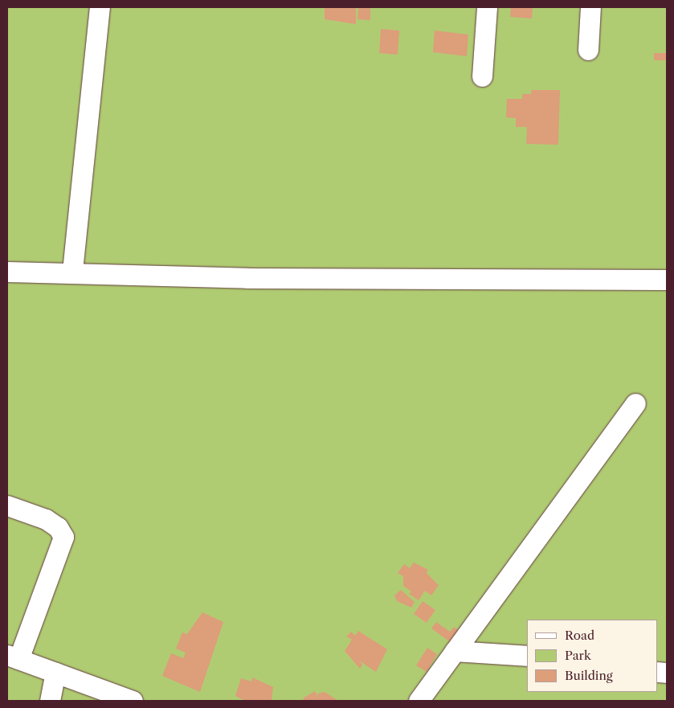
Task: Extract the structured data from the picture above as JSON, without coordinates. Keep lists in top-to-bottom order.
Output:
{
  "legend": ["Road", "Park", "Building"]
}
